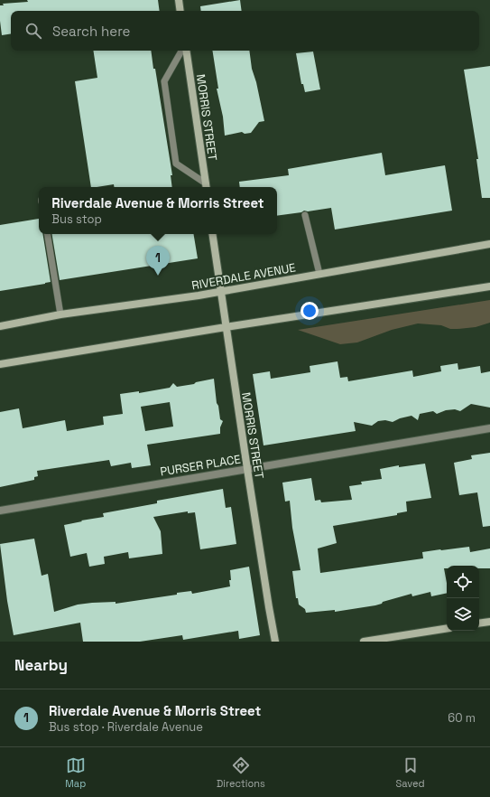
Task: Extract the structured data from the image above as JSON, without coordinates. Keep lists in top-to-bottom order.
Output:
{
  "streets": {
    "main road": ["MORRIS STREET", "RIVERDALE AVENUE"],
    "street": ["PURSER PLACE"]
  },
  "crossings": [
    ["MORRIS STREET", "RIVERDALE AVENUE"],
    ["MORRIS STREET", "PURSER PLACE"]
  ],
  "page": {
    "search": "Search here",
    "popup": ["Riverdale Avenue & Morris Street", "Bus stop"],
    "pins": "1",
    "heading": "Nearby",
    "list": [
      {
        "mark": "1",
        "name": "Riverdale Avenue & Morris Street",
        "note": "Bus stop · Riverdale Avenue",
        "value": "60 m"
      }
    ],
    "nav": ["Map", "Directions", "Saved"]
  }
}
